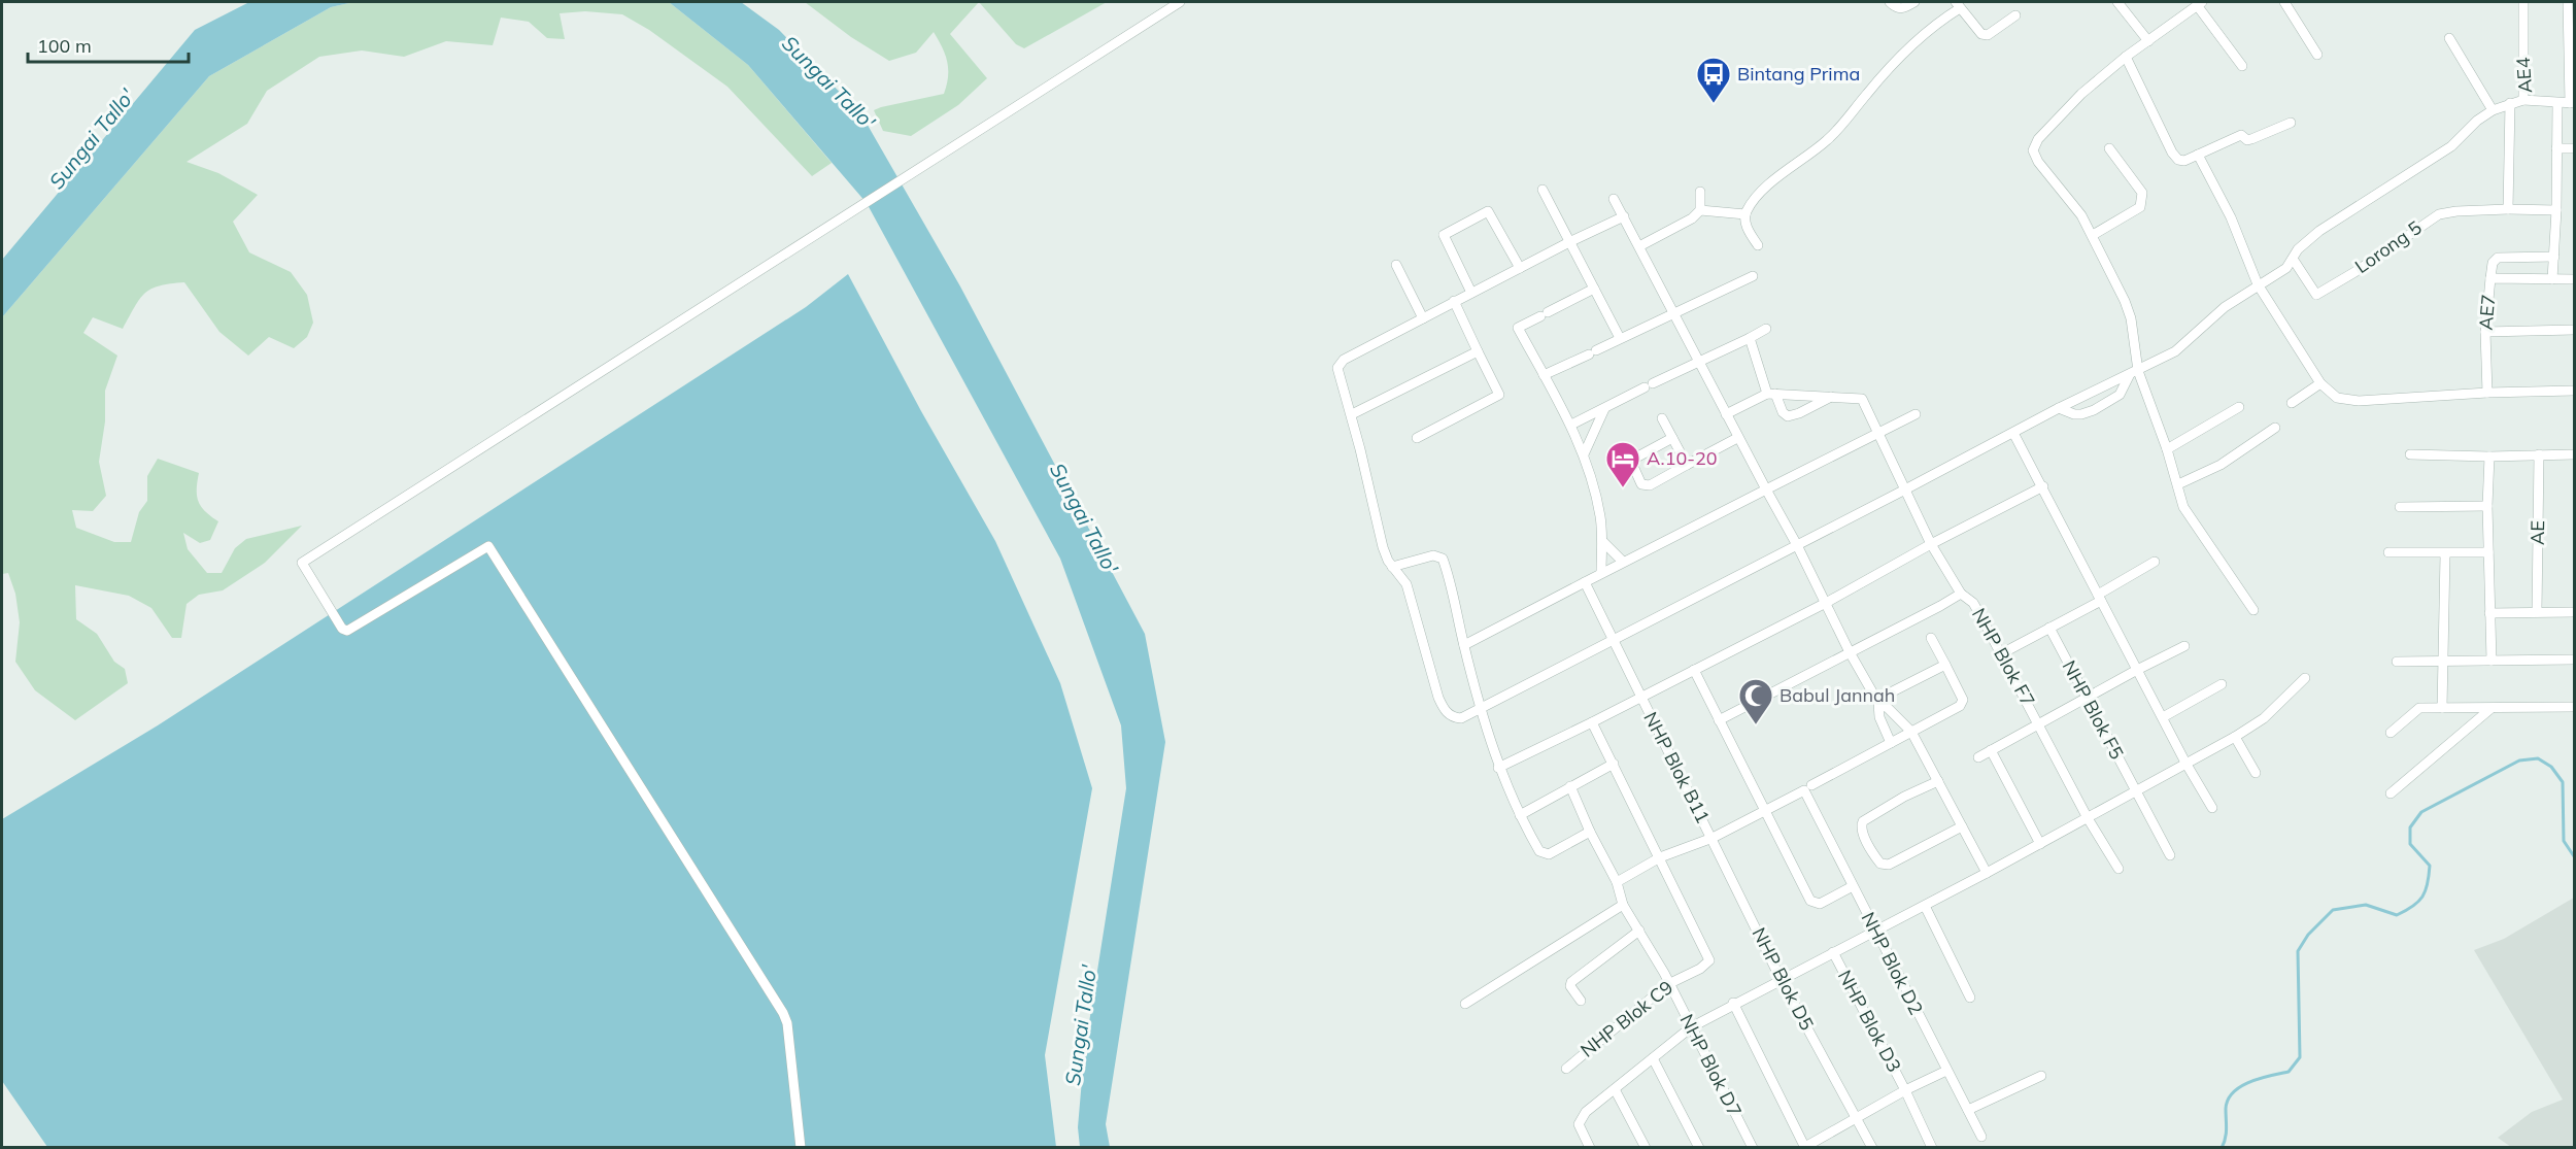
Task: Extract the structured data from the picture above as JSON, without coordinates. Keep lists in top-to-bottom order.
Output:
{
  "streets": {
    "street": [
      "AE4",
      "Lorong 5",
      "AE7",
      "AE",
      "NHP Blok F7",
      "NHP Blok F5",
      "NHP Blok B11",
      "NHP Blok D2",
      "NHP Blok D5",
      "NHP Blok C9",
      "NHP Blok D3",
      "NHP Blok D7"
    ]
  },
  "crossings": [
    ["NHP Blok B11", "NHP Blok D5"],
    ["NHP Blok C9", "NHP Blok D7"]
  ],
  "water": ["Sungai Tallo'"],
  "places": {
    "bus stop": ["Bintang Prima"],
    "hotel": ["A.10-20"],
    "mosque": ["Babul Jannah"]
  },
  "scale_bar": "100 m"
}
